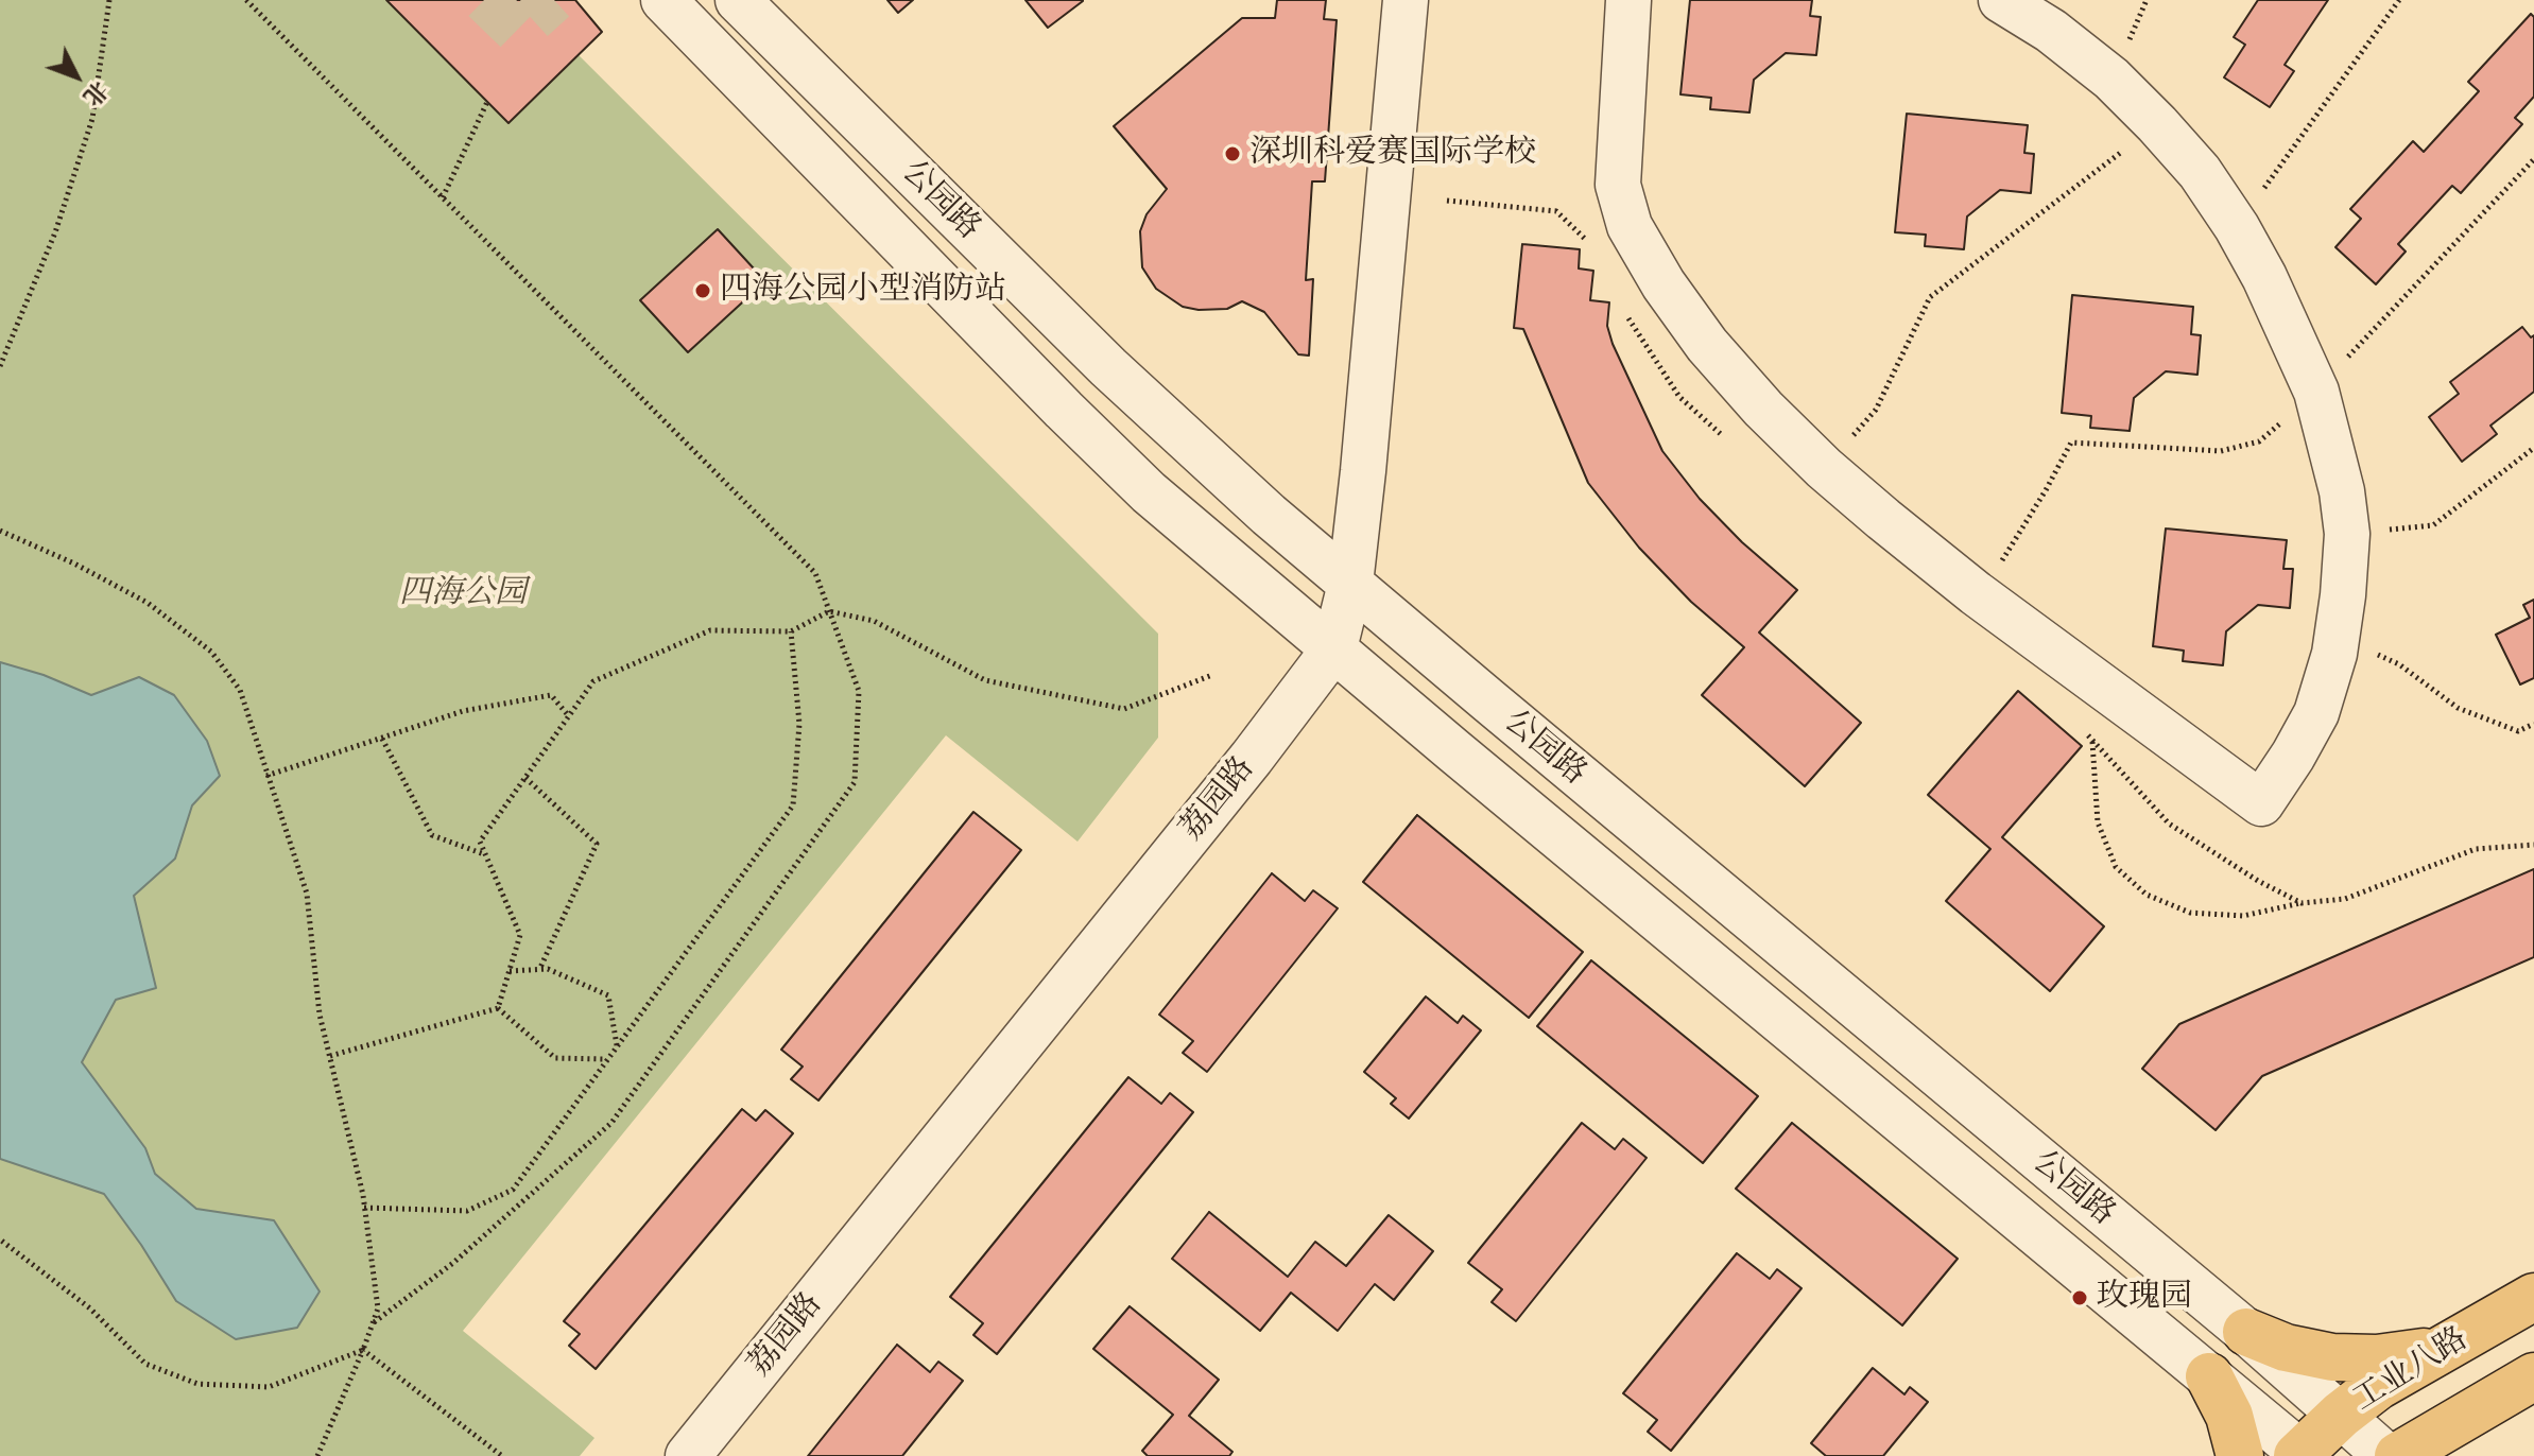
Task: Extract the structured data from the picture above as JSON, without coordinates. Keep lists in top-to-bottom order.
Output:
{
  "streets": {
    "main road": ["工业八路"],
    "street": ["公园路", "荔园路"]
  },
  "crossings": [
    ["公园路", "荔园路"],
    ["公园路", "工业八路"]
  ],
  "parks": ["四海公园"],
  "places": ["深圳科爱赛国际学校", "四海公园小型消防站", "玫瑰园"],
  "north": "bottom right"
}
